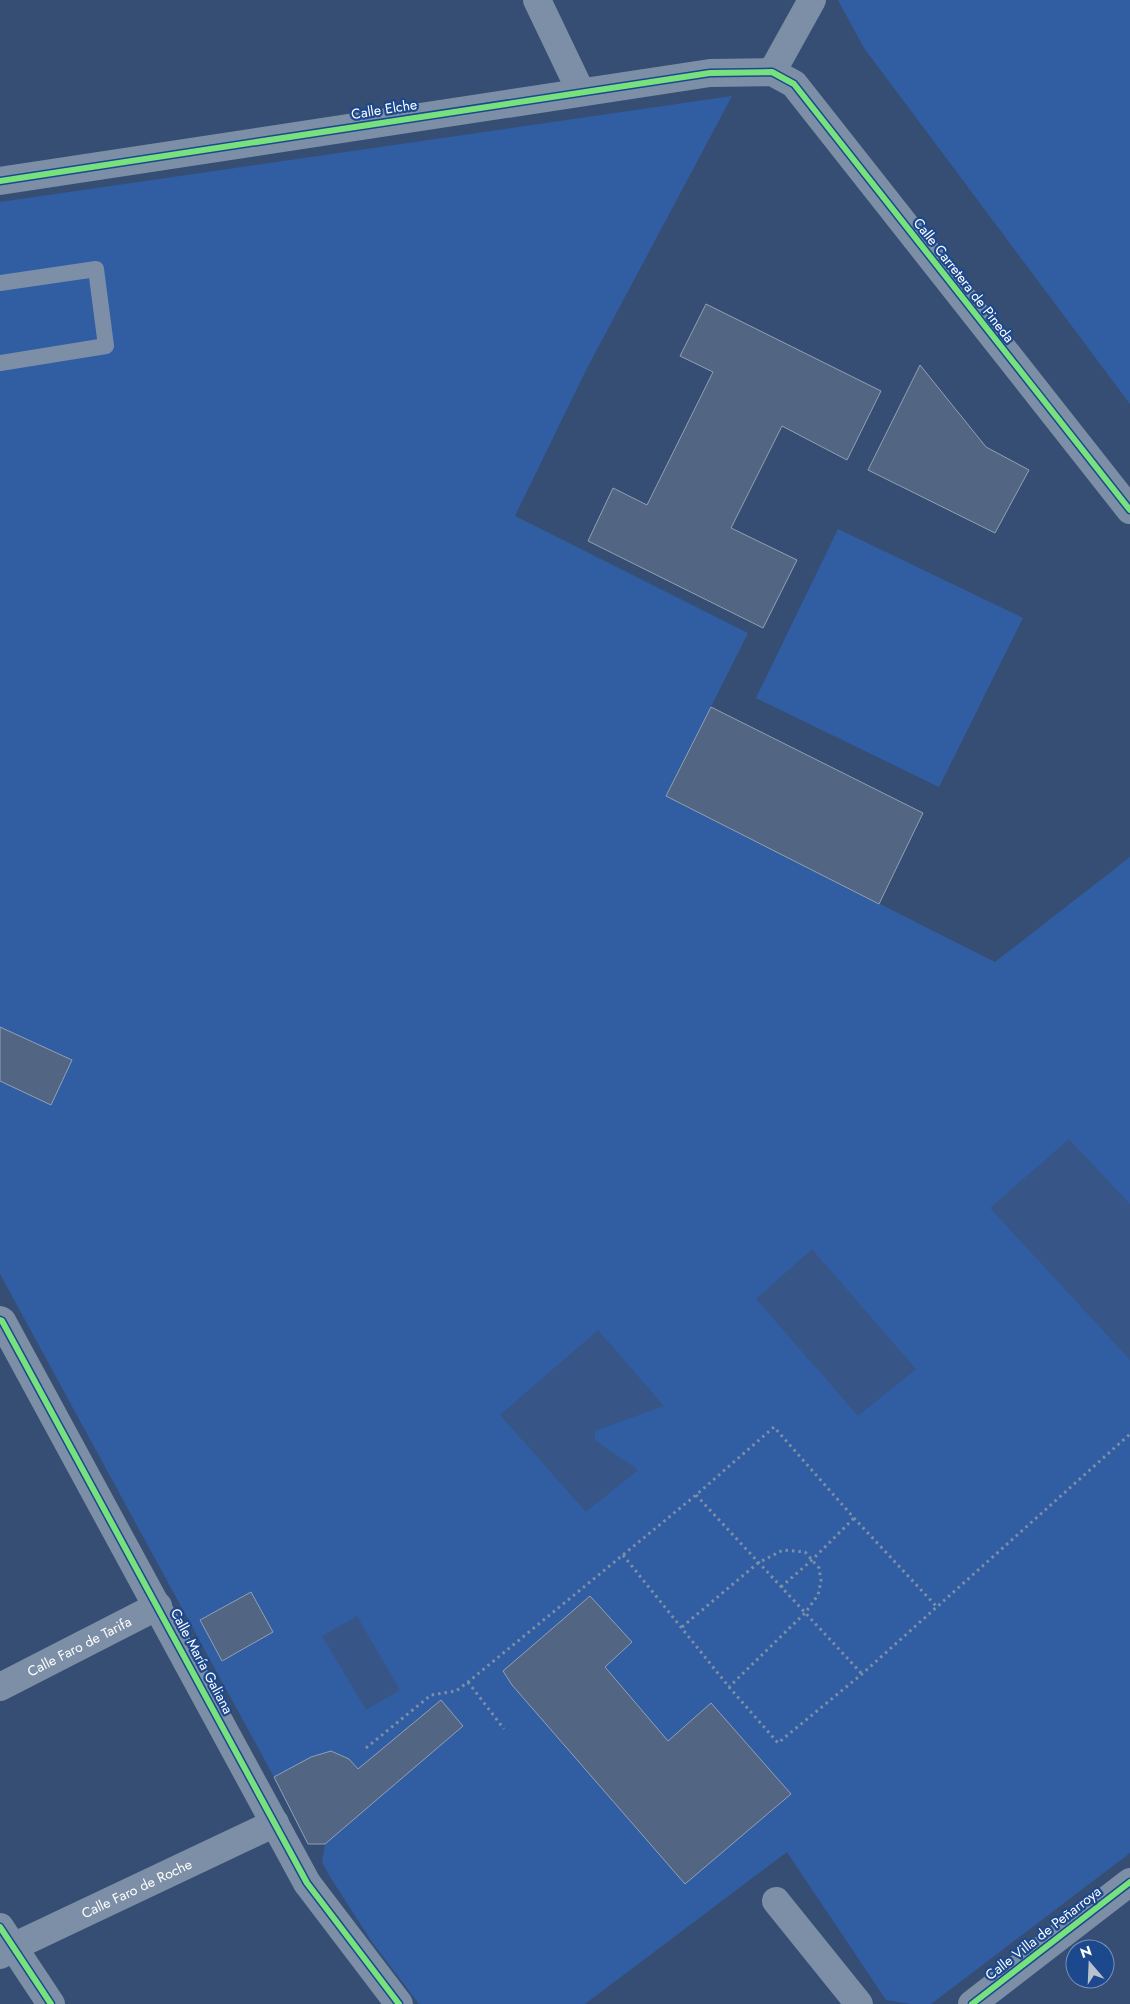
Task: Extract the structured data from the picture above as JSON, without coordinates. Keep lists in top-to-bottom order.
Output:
{
  "streets": {
    "street": [
      "Calle Elche",
      "Calle Carretera de Pineda",
      "Calle Faro de Tarifa",
      "Calle María Galiana",
      "Calle Faro de Roche",
      "Calle Villa de Peñarroya"
    ]
  },
  "crossings": [
    ["Calle Elche", "Calle Carretera de Pineda"],
    ["Calle Faro de Tarifa", "Calle María Galiana"],
    ["Calle María Galiana", "Calle Faro de Roche"]
  ],
  "north": "top"
}
